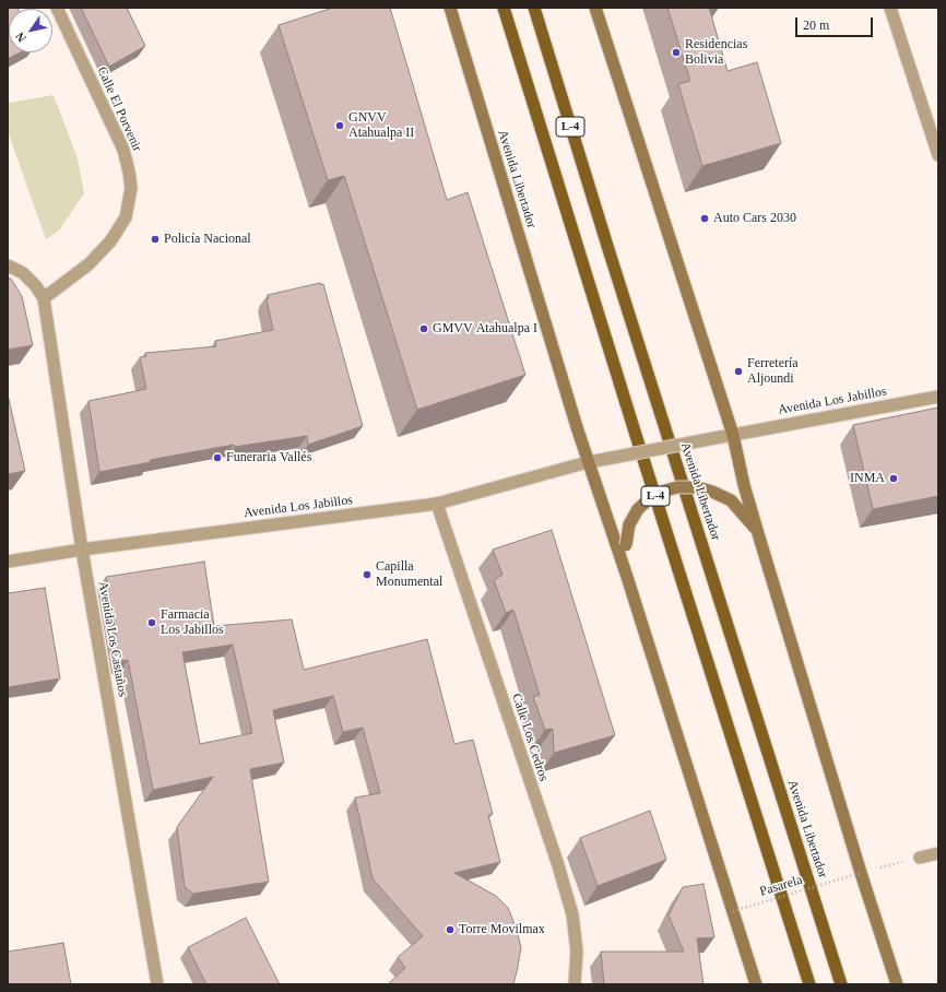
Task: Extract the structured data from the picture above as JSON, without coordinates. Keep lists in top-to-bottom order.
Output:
{
  "streets": {
    "main road": ["L-4", "Avenida Libertador"],
    "street": [
      "Calle El Porvenir",
      "Avenida Los Jabillos",
      "Avenida Los Castaños",
      "Calle Los Cedros"
    ],
    "path": ["Pasarela"]
  },
  "crossings": [
    ["Calle El Porvenir", "Avenida Los Castaños"],
    ["L-4", "Avenida Libertador"],
    ["L-4", "Avenida Los Jabillos"],
    ["L-4", "Pasarela"],
    ["Avenida Libertador", "Avenida Los Jabillos"],
    ["Avenida Libertador", "Pasarela"],
    ["Avenida Los Jabillos", "Avenida Los Castaños"],
    ["Avenida Los Jabillos", "Calle Los Cedros"]
  ],
  "places": [
    "Residencias Bolivia",
    "GNVV Atahualpa II",
    "Auto Cars 2030",
    "Policía Nacional",
    "GMVV Atahualpa I",
    "Ferretería Aljoundi",
    "Funeraria Vallés",
    "INMA",
    "Capilla Monumental",
    "Farmacia Los Jabillos",
    "Torre Movilmax"
  ],
  "scale_bar": "20 m",
  "north": "bottom left"
}
